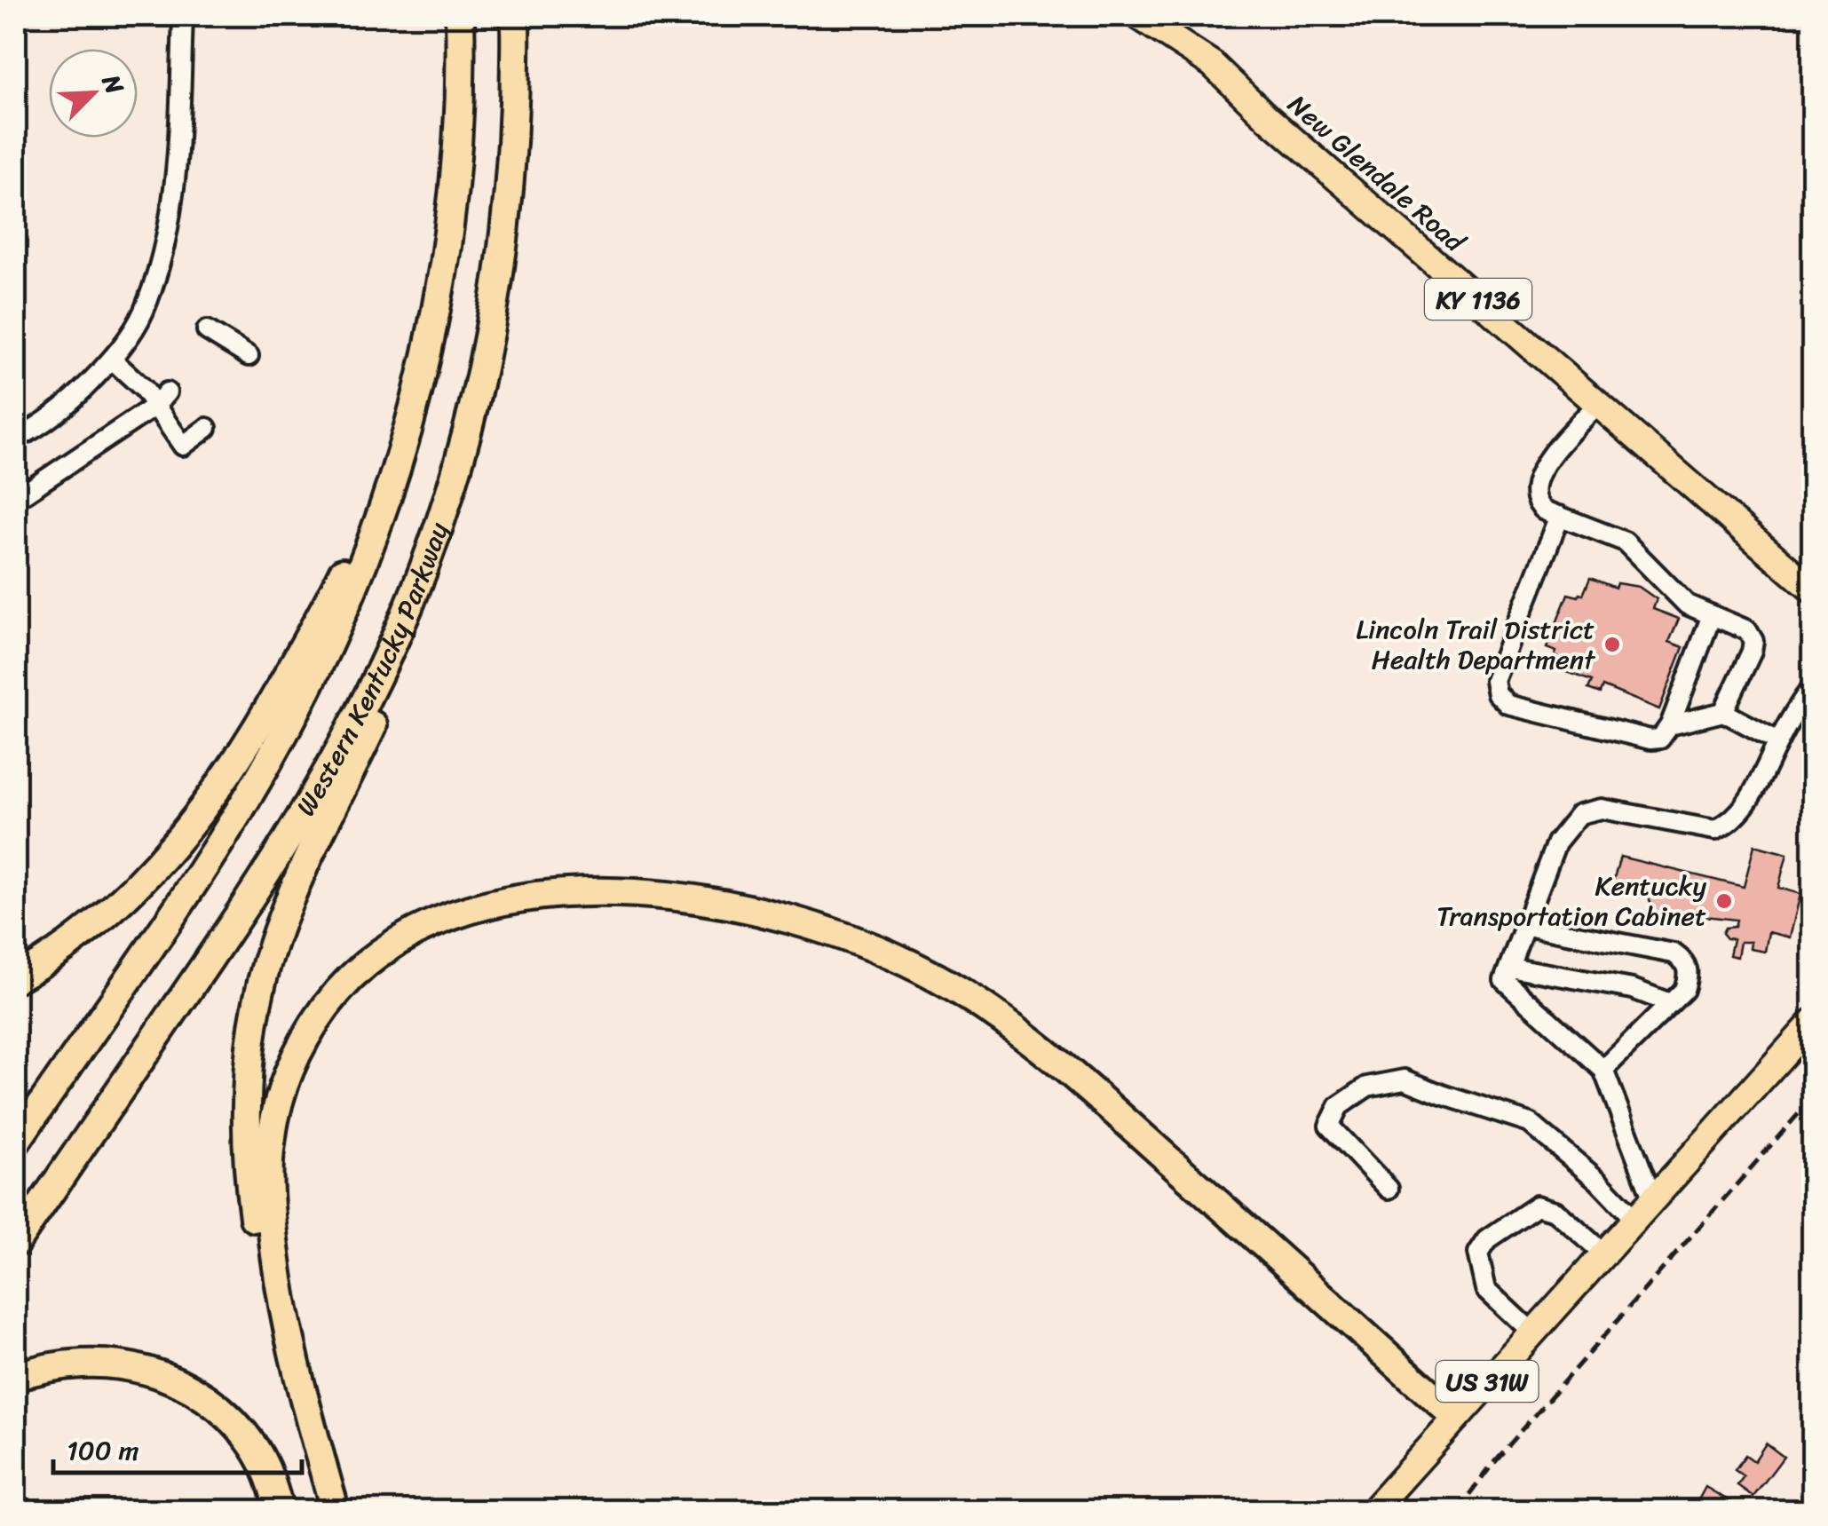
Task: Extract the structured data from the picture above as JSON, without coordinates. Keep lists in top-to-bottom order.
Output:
{
  "streets": {
    "highway": ["Western Kentucky Parkway"],
    "main road": ["New Glendale Road", "KY 1136", "US 31W"]
  },
  "places": ["Lincoln Trail District Health Department", "Kentucky Transportation Cabinet"],
  "scale_bar": "100 m",
  "north": "top right"
}
